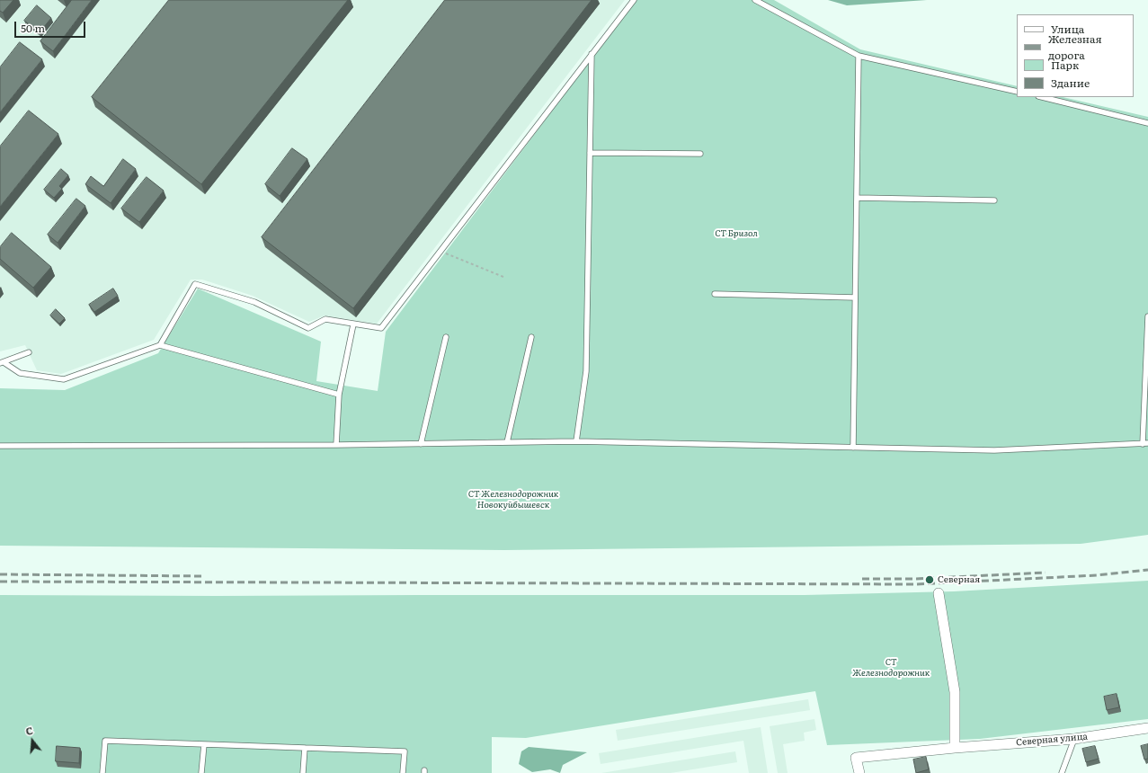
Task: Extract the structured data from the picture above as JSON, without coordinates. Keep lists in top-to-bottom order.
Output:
{
  "streets": {
    "street": ["Северная улица"]
  },
  "parks": ["СТ Бризол", "СТ Железнодорожник Новокуйбышевск", "СТ Железнодорожник"],
  "places": ["Северная"],
  "legend": [
    "Улица",
    "Железная дорога",
    "Парк",
    "Здание"
  ],
  "scale_bar": "50 m",
  "north": "top"
}
